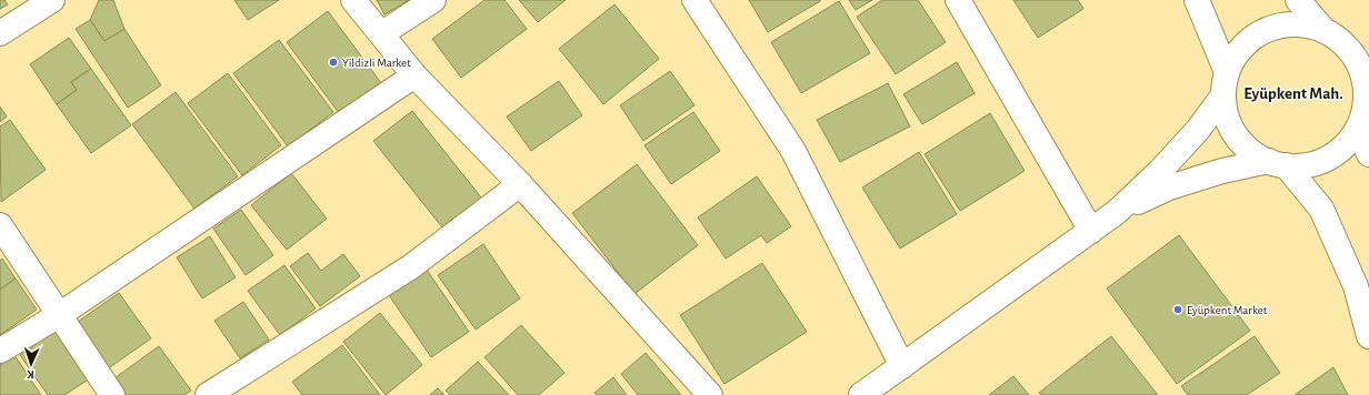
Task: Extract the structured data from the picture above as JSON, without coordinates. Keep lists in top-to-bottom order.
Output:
{
  "districts": ["Eyüpkent Mah."],
  "places": ["Yildizli Market", "Eyüpkent Market"],
  "north": "bottom"
}
